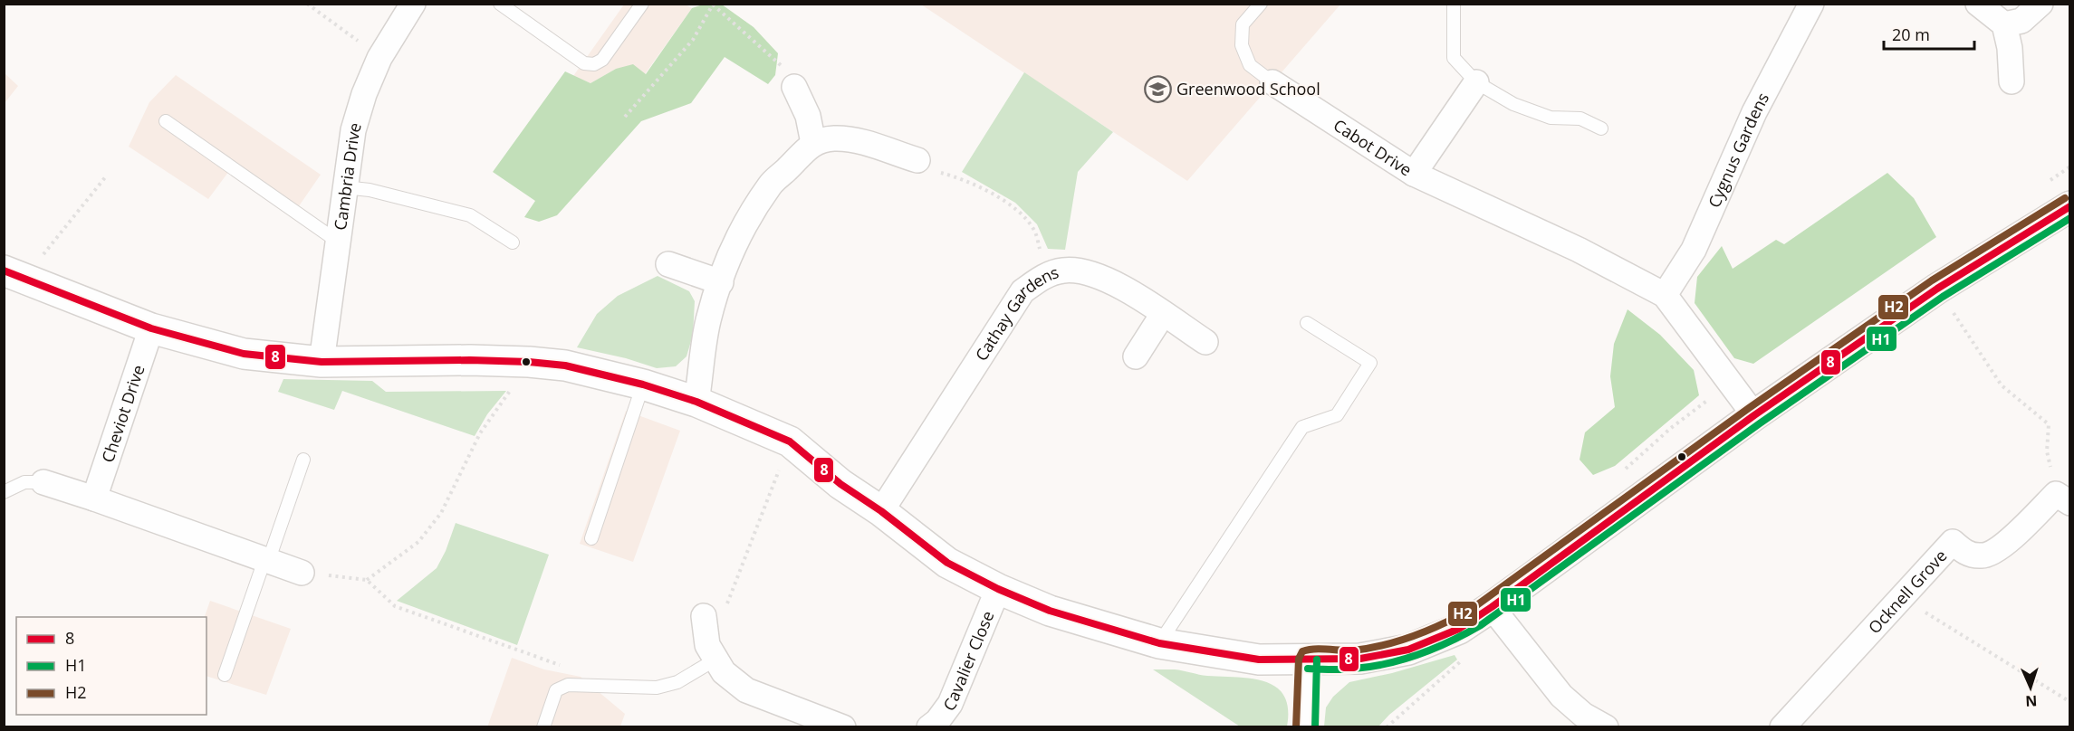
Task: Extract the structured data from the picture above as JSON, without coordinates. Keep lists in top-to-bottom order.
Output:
{
  "streets": {
    "street": [
      "Cabot Drive",
      "Cygnus Gardens",
      "Cambria Drive",
      "Cathay Gardens",
      "Cheviot Drive",
      "Ocknell Grove",
      "Cavalier Close"
    ]
  },
  "crossings": [
    ["Cabot Drive", "Cygnus Gardens"]
  ],
  "places": {
    "school or university": ["Greenwood School"]
  },
  "lines": ["transit line H2", "transit line 8", "transit line H1"],
  "legend": ["8", "H1", "H2"],
  "scale_bar": "20 m",
  "north": "bottom"
}
